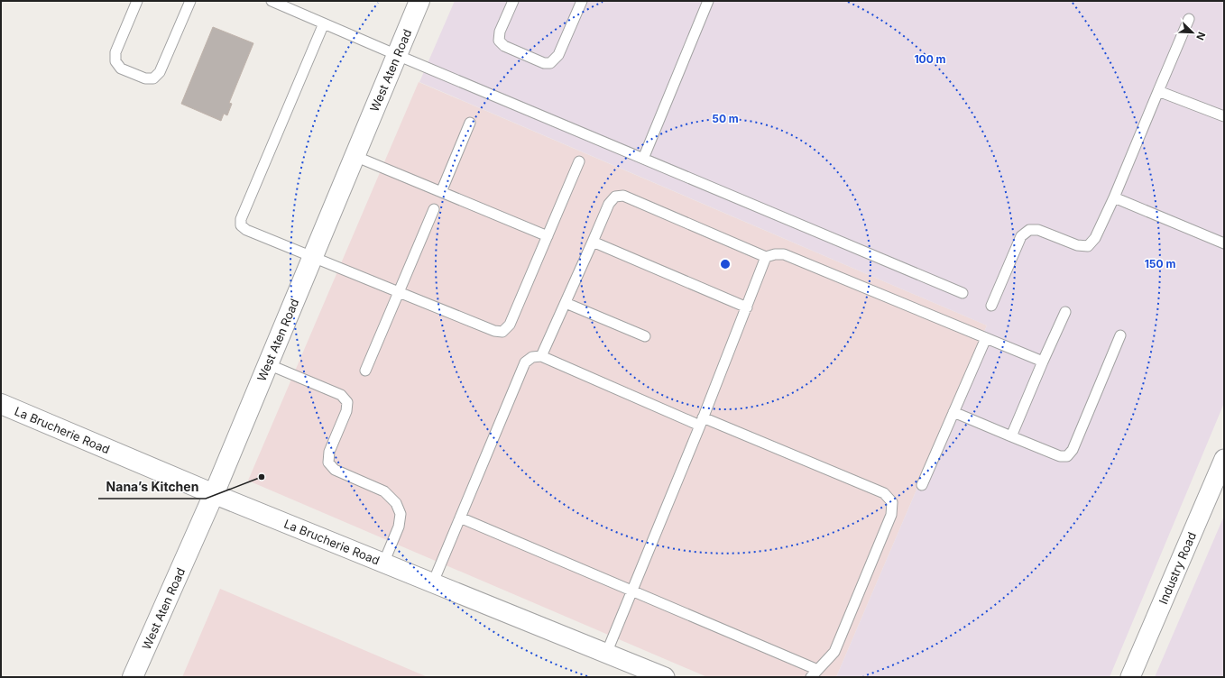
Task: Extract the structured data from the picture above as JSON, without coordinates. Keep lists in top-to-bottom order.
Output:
{
  "streets": {
    "street": ["West Aten Road", "La Brucherie Road", "Industry Road"]
  },
  "crossings": [
    ["West Aten Road", "La Brucherie Road"]
  ],
  "places": ["Nana’s Kitchen"],
  "north": "bottom right",
  "rings": ["100 m", "50 m", "150 m"]
}
